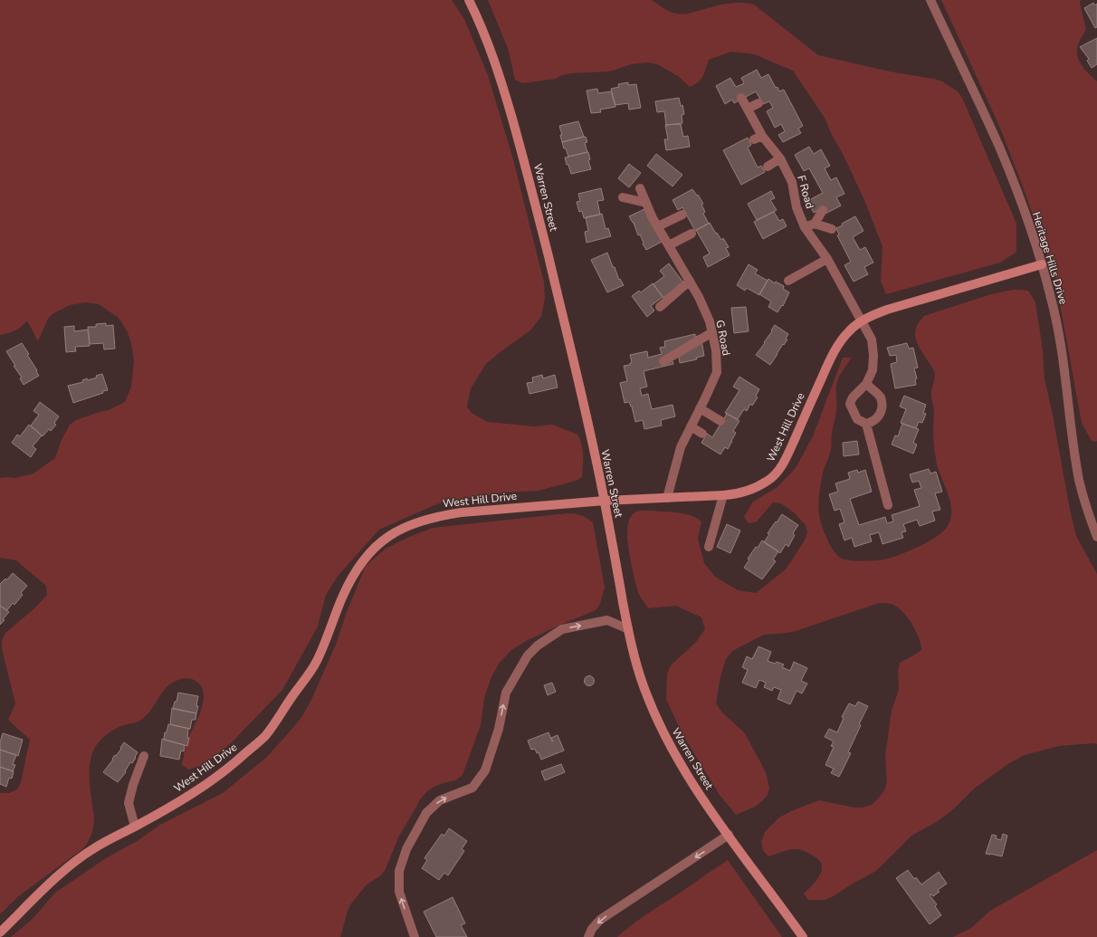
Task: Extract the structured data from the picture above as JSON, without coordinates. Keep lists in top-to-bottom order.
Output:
{
  "streets": {
    "street": [
      "F Road",
      "Warren Street",
      "Heritage Hills Drive",
      "G Road",
      "West Hill Drive"
    ]
  },
  "crossings": [
    ["F Road", "West Hill Drive"],
    ["Warren Street", "West Hill Drive"],
    ["Heritage Hills Drive", "West Hill Drive"],
    ["G Road", "West Hill Drive"]
  ]
}
